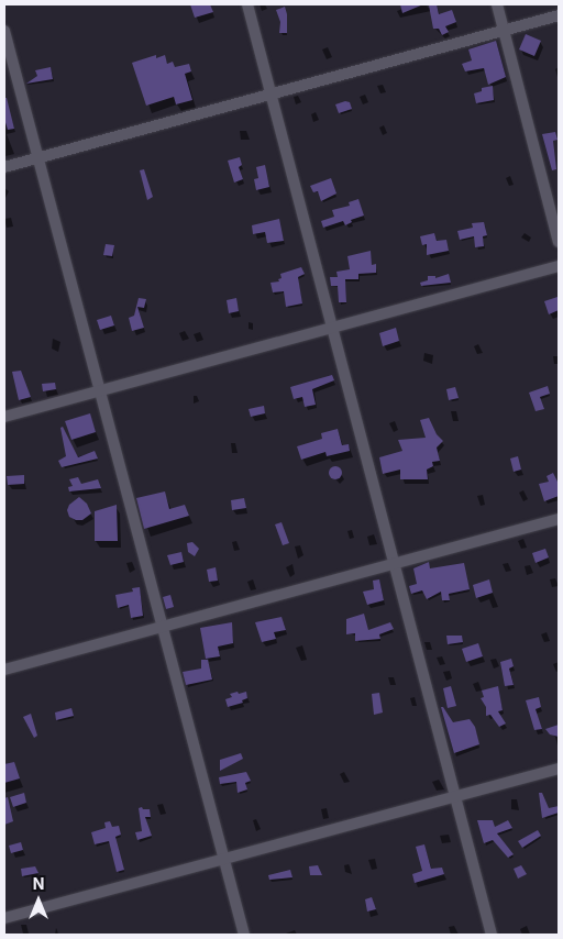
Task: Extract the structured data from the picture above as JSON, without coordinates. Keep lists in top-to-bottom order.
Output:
{
  "north": "top"
}
